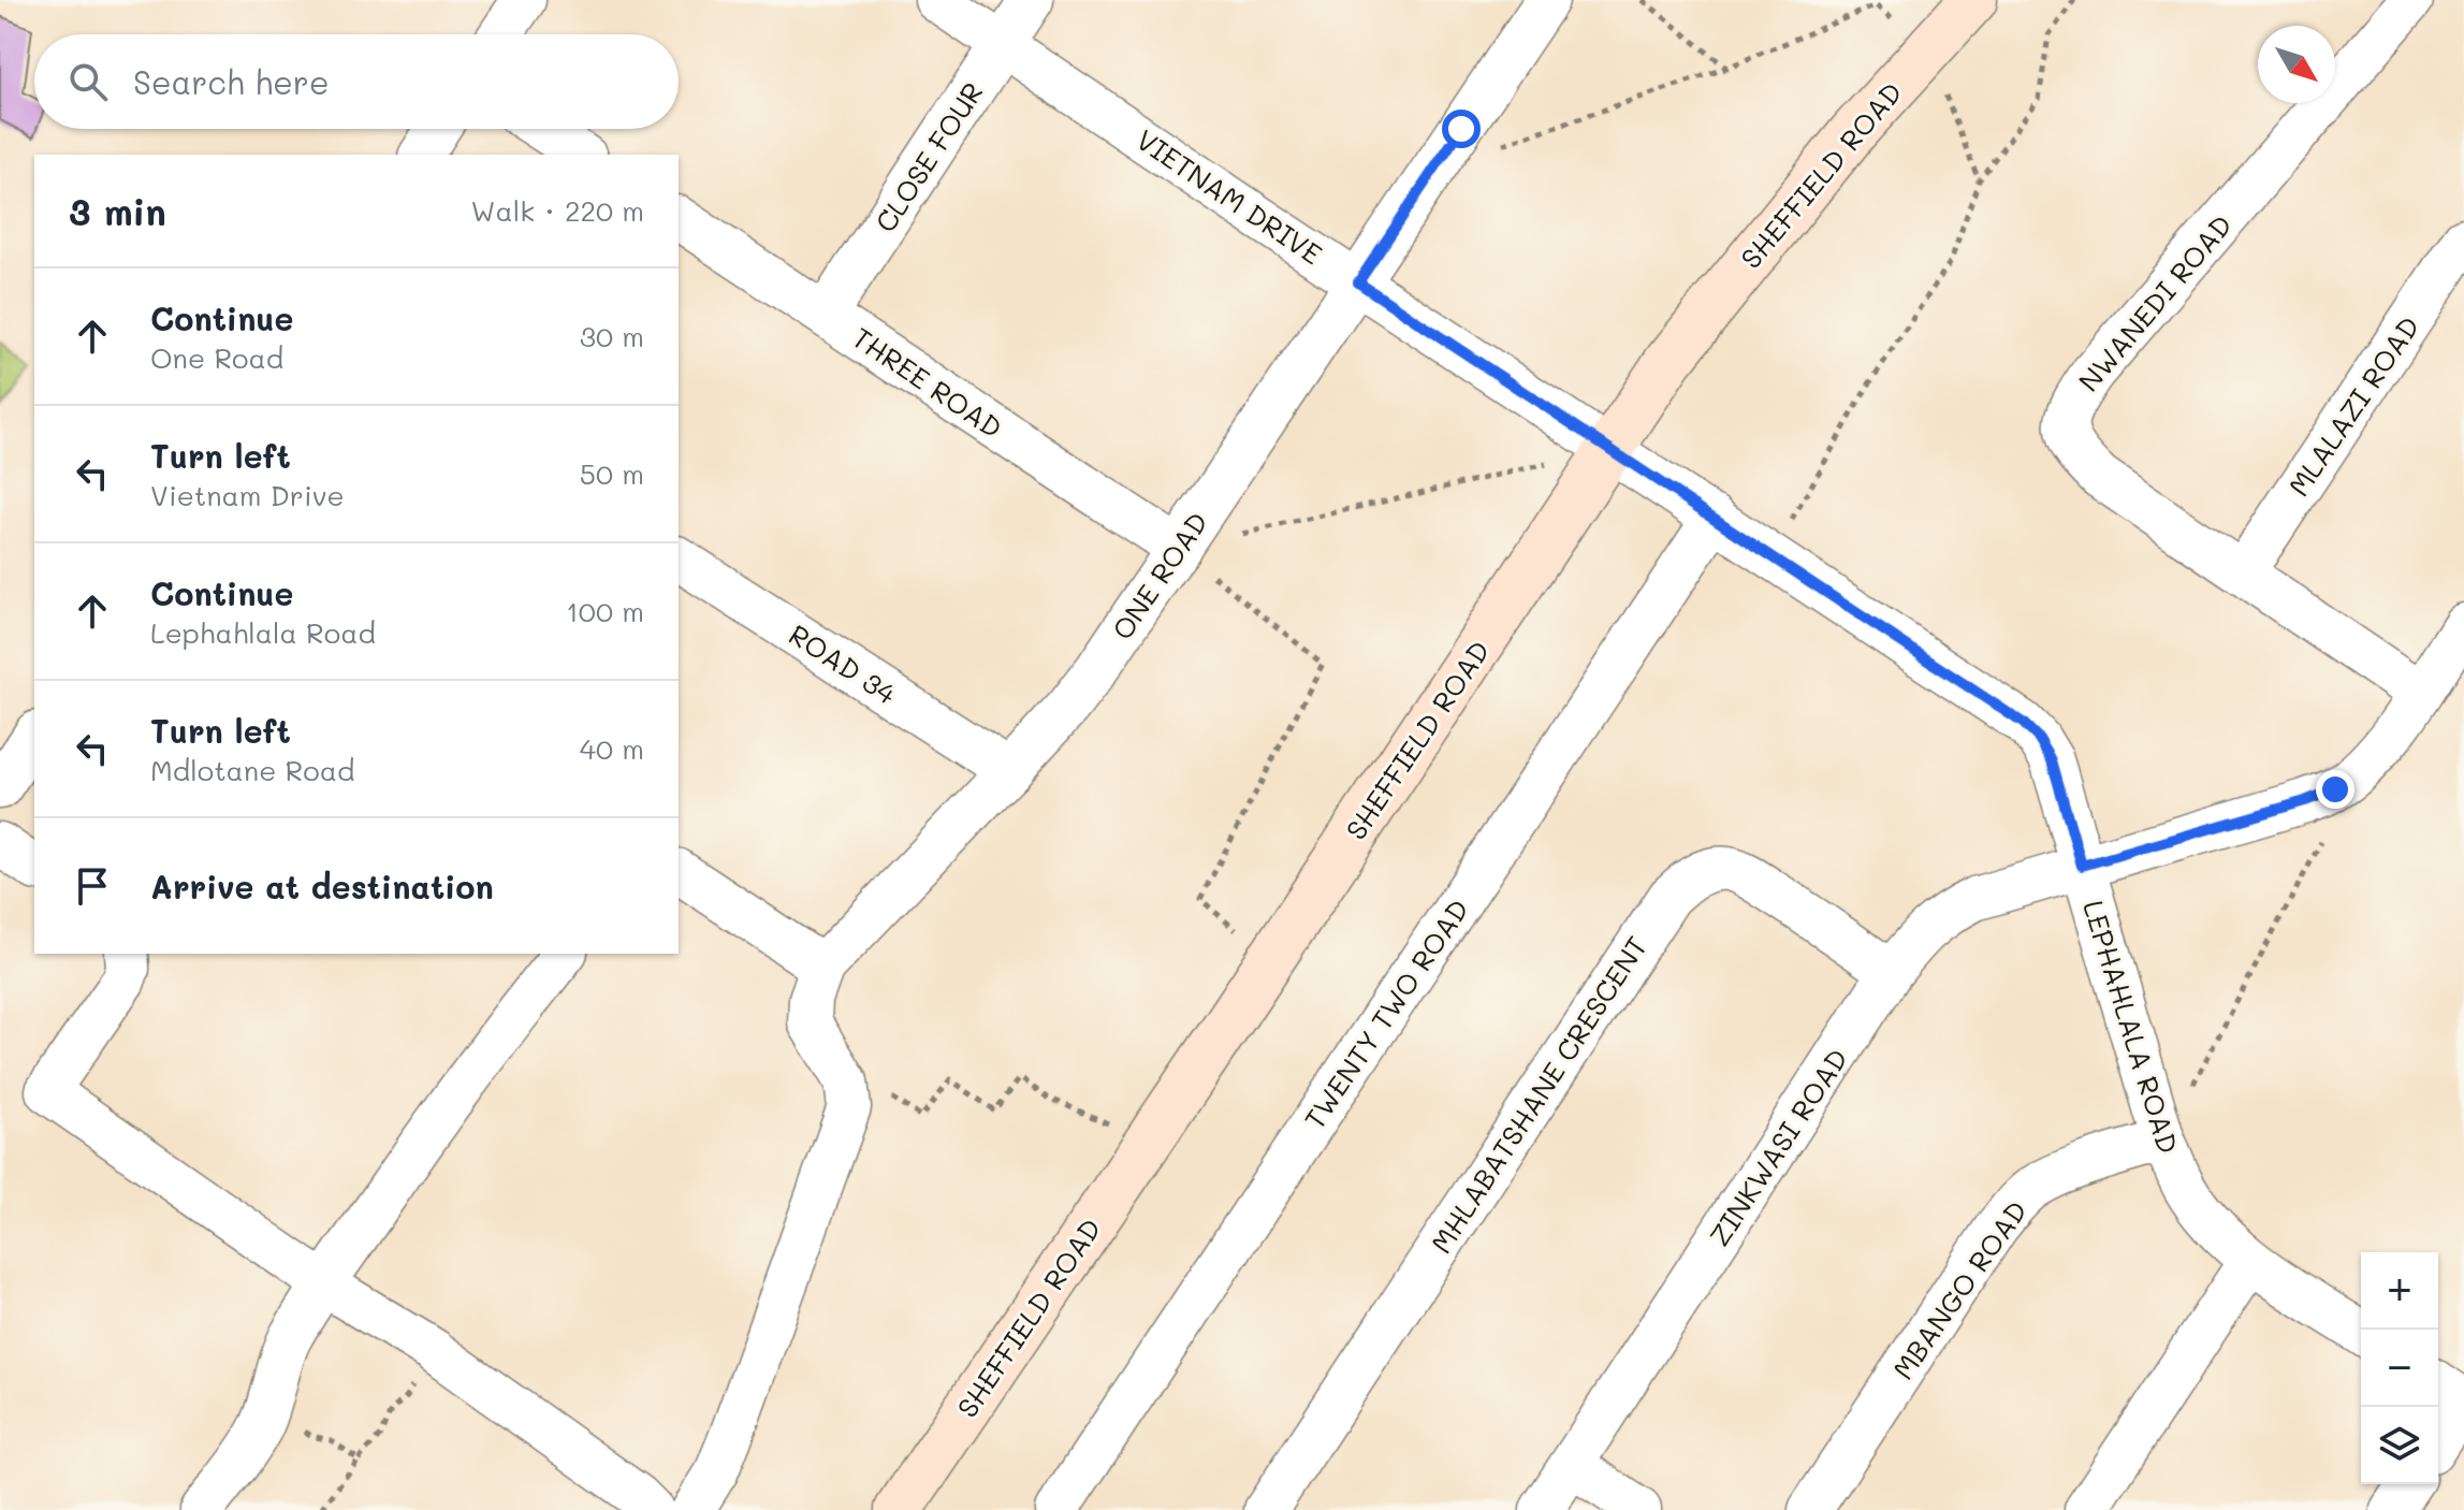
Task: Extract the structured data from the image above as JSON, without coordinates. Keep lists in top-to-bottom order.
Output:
{
  "streets": {
    "street": [
      "CLOSE FOUR",
      "SHEFFIELD ROAD",
      "VIETNAM DRIVE",
      "NWANEDI ROAD",
      "THREE ROAD",
      "MLALAZI ROAD",
      "ONE ROAD",
      "ROAD 34",
      "TWENTY TWO ROAD",
      "LEPHAHLALA ROAD",
      "MHLABATSHANE CRESCENT",
      "ZINKWASI ROAD",
      "MBANGO ROAD"
    ]
  },
  "crossings": [
    ["CLOSE FOUR", "VIETNAM DRIVE"],
    ["CLOSE FOUR", "THREE ROAD"],
    ["SHEFFIELD ROAD", "VIETNAM DRIVE"],
    ["SHEFFIELD ROAD", "LEPHAHLALA ROAD"],
    ["VIETNAM DRIVE", "ONE ROAD"],
    ["VIETNAM DRIVE", "LEPHAHLALA ROAD"],
    ["NWANEDI ROAD", "MLALAZI ROAD"],
    ["NWANEDI ROAD", "ZINKWASI ROAD"],
    ["THREE ROAD", "ONE ROAD"],
    ["ONE ROAD", "ROAD 34"],
    ["TWENTY TWO ROAD", "LEPHAHLALA ROAD"],
    ["LEPHAHLALA ROAD", "ZINKWASI ROAD"],
    ["LEPHAHLALA ROAD", "MBANGO ROAD"],
    ["MHLABATSHANE CRESCENT", "ZINKWASI ROAD"]
  ],
  "north": "bottom right",
  "page": {
    "search": "Search here",
    "heading": ["3 min", "Walk · 220 m"],
    "list": [
      ["Continue", "One Road", "30 m"],
      ["Turn left", "Vietnam Drive", "50 m"],
      ["Continue", "Lephahlala Road", "100 m"],
      ["Turn left", "Mdlotane Road", "40 m"],
      "Arrive at destination"
    ],
    "map_buttons": ["+", "−"]
  }
}
